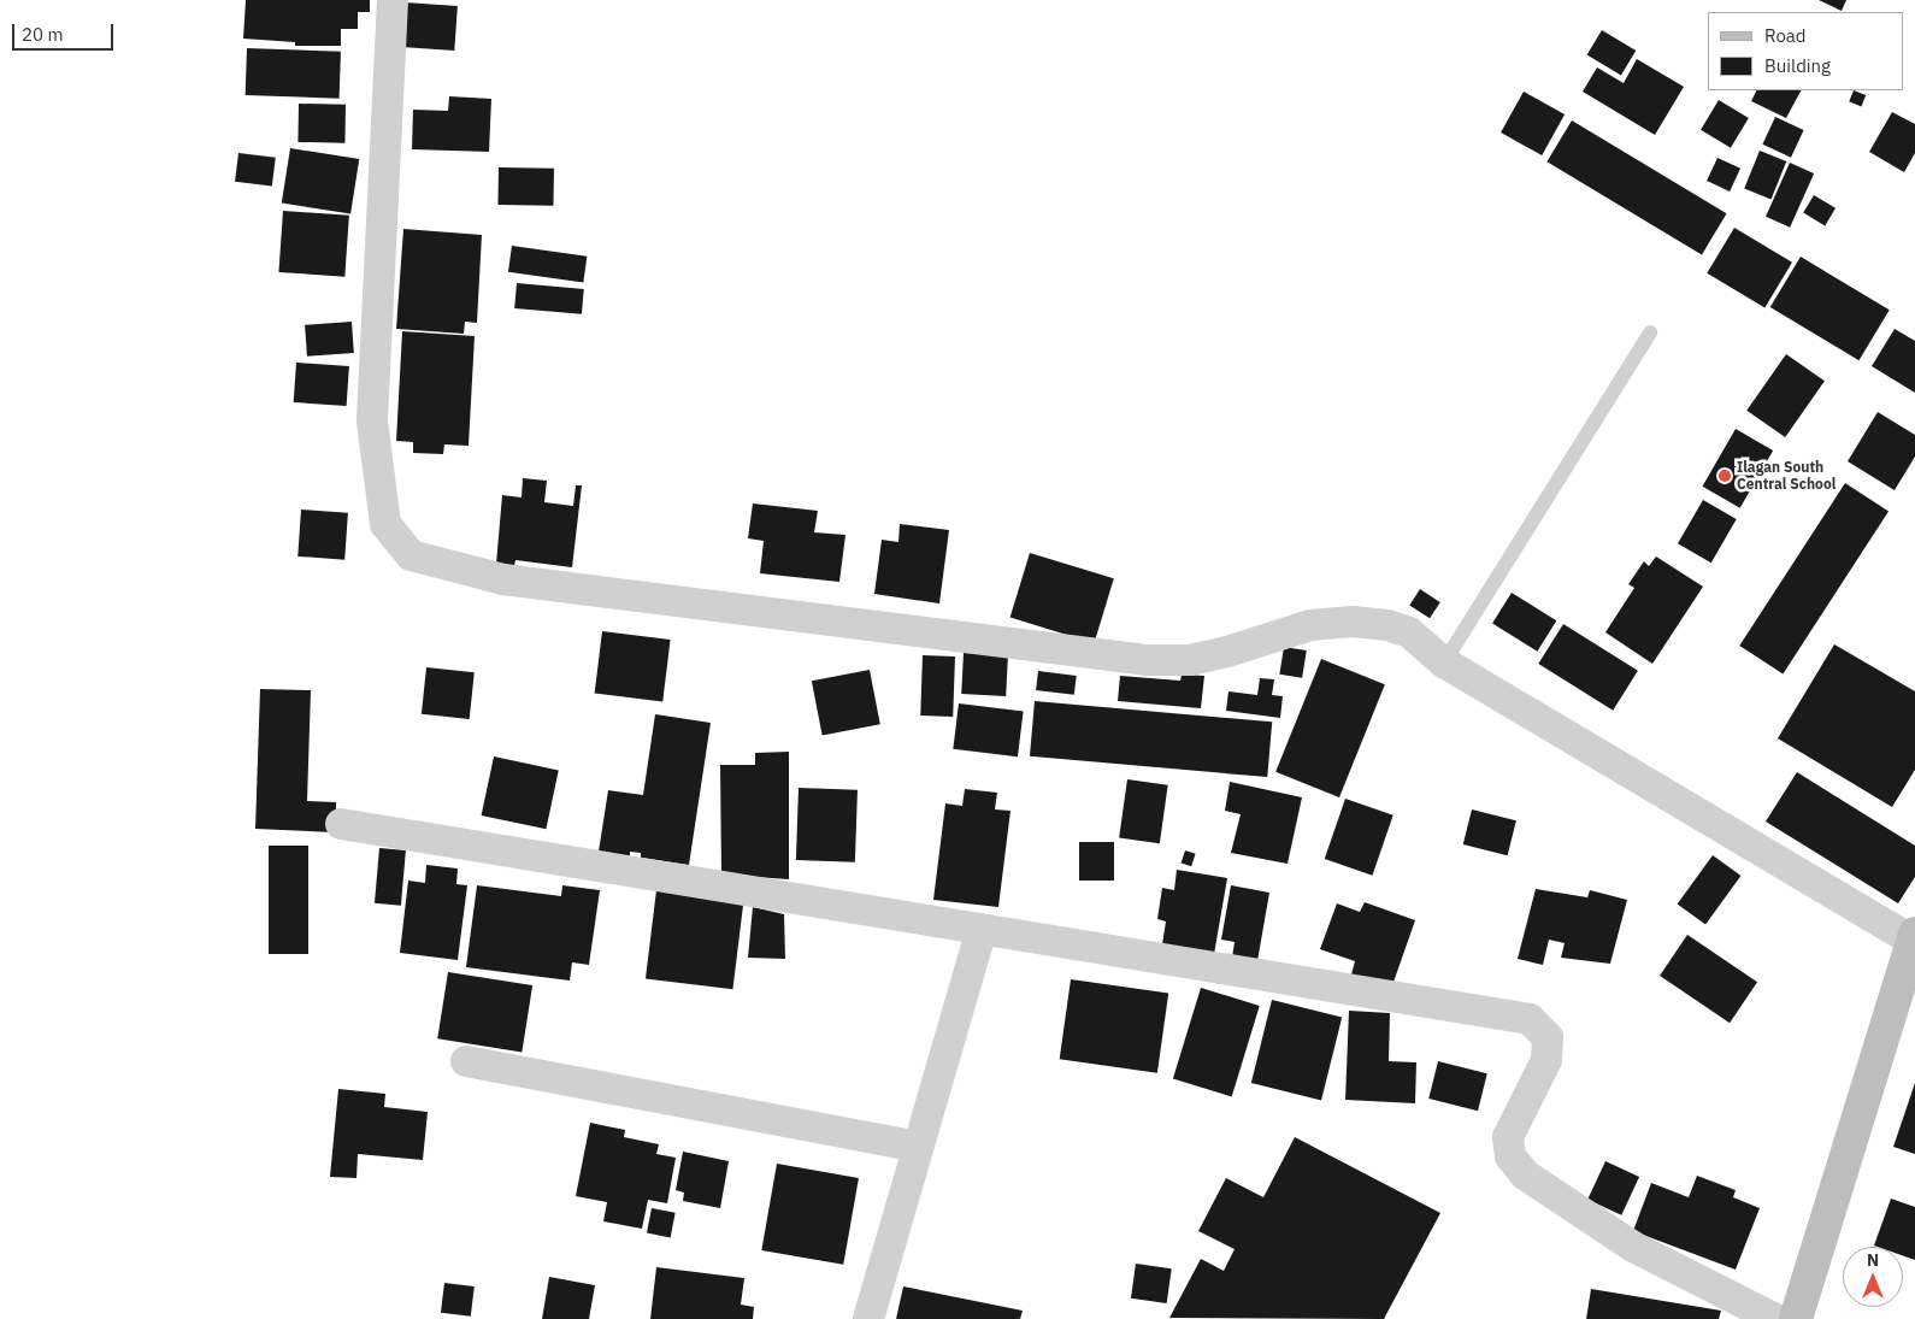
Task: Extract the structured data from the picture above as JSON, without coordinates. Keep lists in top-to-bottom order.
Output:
{
  "places": ["Ilagan South Central School"],
  "legend": ["Road", "Building"],
  "scale_bar": "20 m",
  "north": "top"
}
